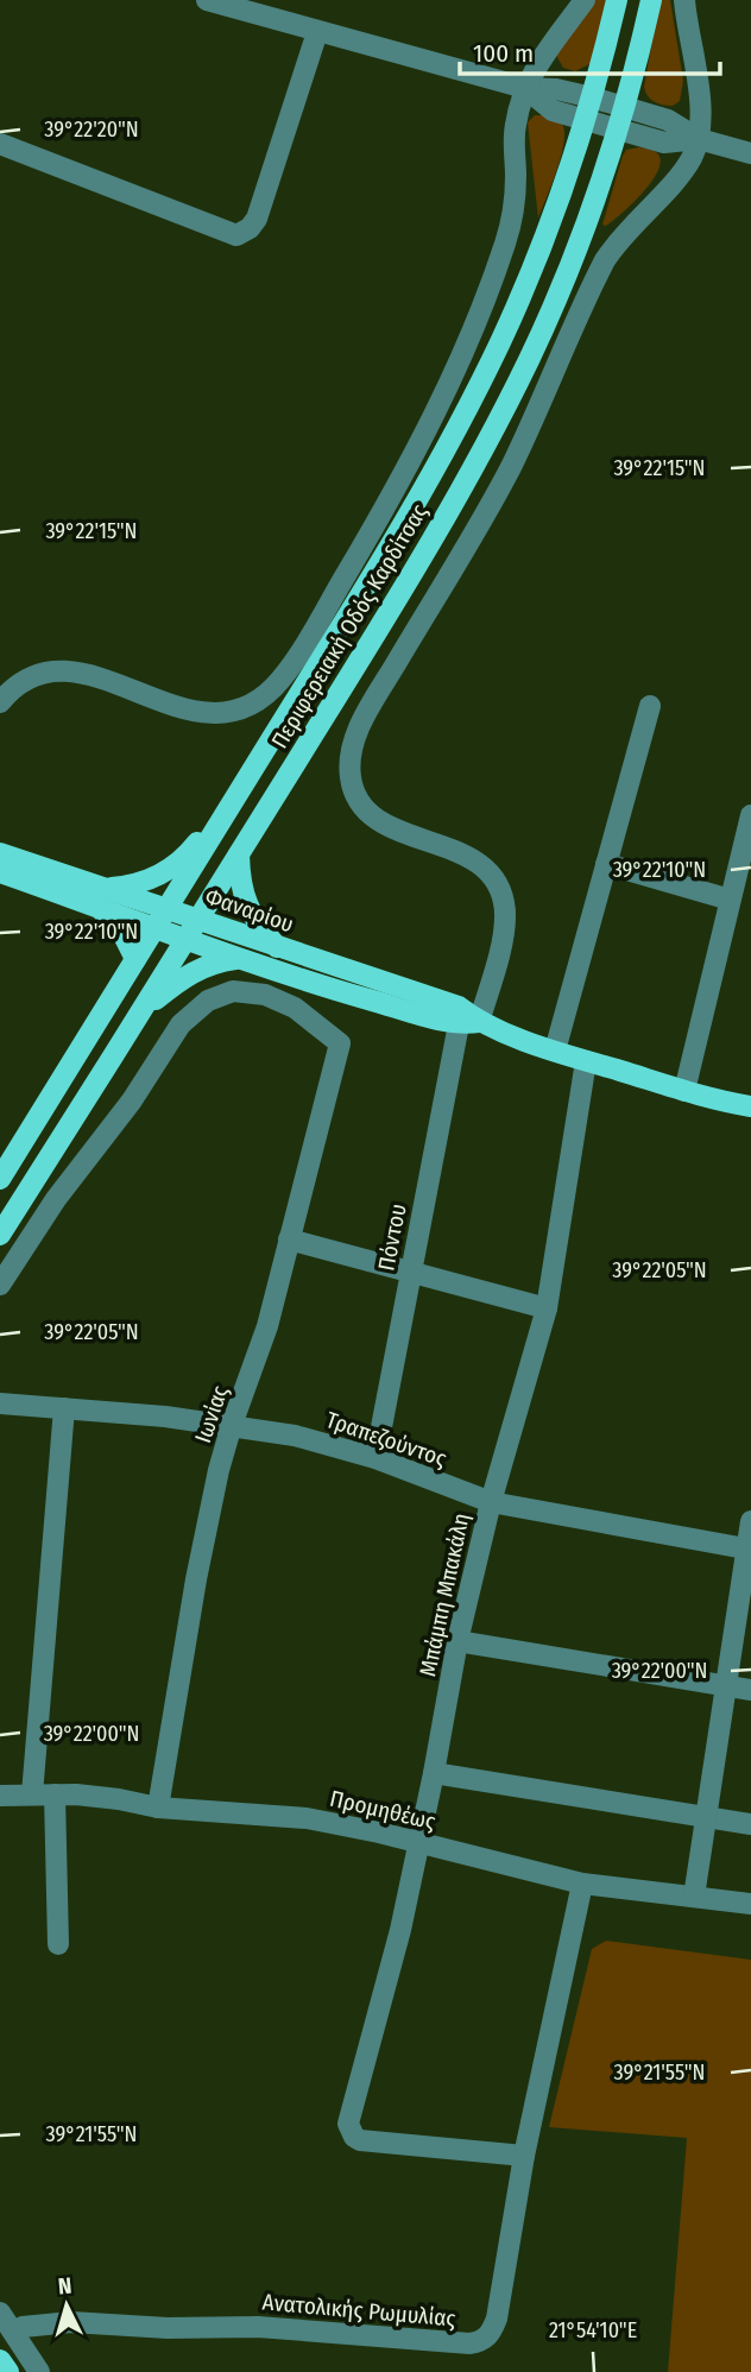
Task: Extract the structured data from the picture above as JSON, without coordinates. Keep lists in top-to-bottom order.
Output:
{
  "streets": {
    "main road": ["Περιφερειακή Οδός Καρδίτσας", "Φαναρίου"],
    "street": [
      "Πόντου",
      "Ιωνίας",
      "Τραπεζούντος",
      "Μπάμπη Μπακάλη",
      "Προμηθέως",
      "Ανατολικής Ρωμυλίας"
    ]
  },
  "crossings": [
    ["Περιφερειακή Οδός Καρδίτσας", "Φαναρίου"],
    ["Φαναρίου", "Πόντου"],
    ["Φαναρίου", "Μπάμπη Μπακάλη"],
    ["Πόντου", "Τραπεζούντος"],
    ["Ιωνίας", "Τραπεζούντος"],
    ["Ιωνίας", "Προμηθέως"],
    ["Τραπεζούντος", "Μπάμπη Μπακάλη"],
    ["Μπάμπη Μπακάλη", "Προμηθέως"],
    ["Μπάμπη Μπακάλη", "Ανατολικής Ρωμυλίας"],
    ["Προμηθέως", "Ανατολικής Ρωμυλίας"]
  ],
  "scale_bar": "100 m",
  "north": "top",
  "coordinates": [
    "39°22'20\"N",
    "39°22'15\"N",
    "39°22'10\"N",
    "39°22'05\"N",
    "39°22'00\"N",
    "39°21'55\"N",
    "21°54'10\"E"
  ]
}
